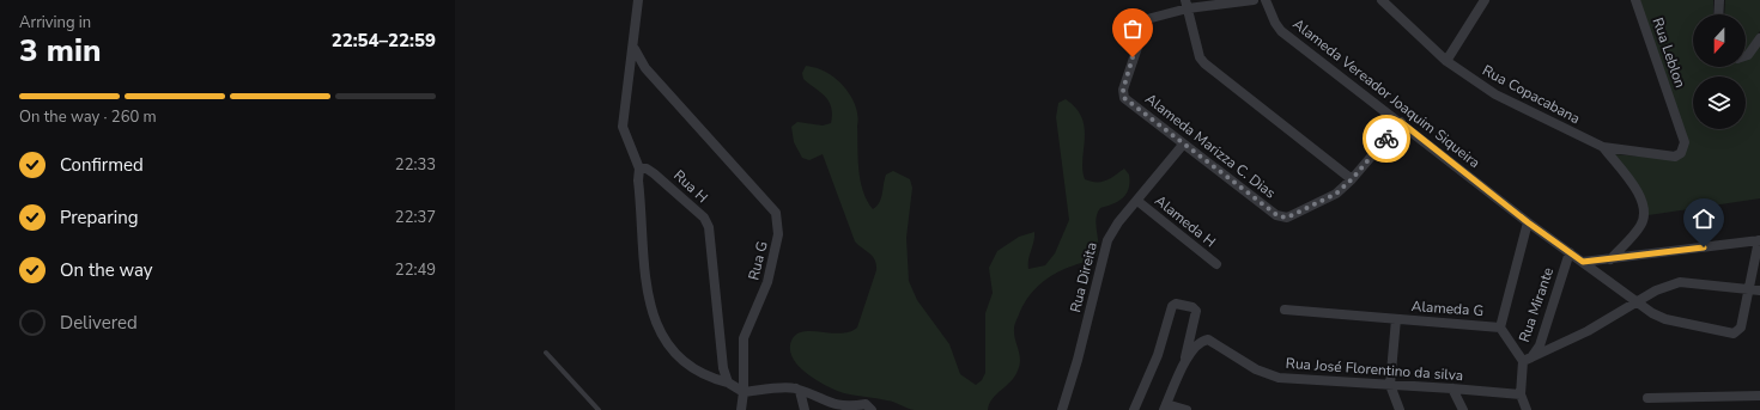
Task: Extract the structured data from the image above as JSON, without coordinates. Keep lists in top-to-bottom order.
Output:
{
  "streets": {
    "street": [
      "Rua Leblon",
      "Alameda Vereador Joaquim Siqueira",
      "Rua Copacabana",
      "Alameda Marizza C. Dias",
      "Rua H",
      "Alameda H",
      "Rua G",
      "Rua Direita",
      "Rua Mirante",
      "Alameda G",
      "Rua José Florentino da silva"
    ]
  },
  "crossings": [
    ["Rua Leblon", "Rua Copacabana"],
    ["Alameda Vereador Joaquim Siqueira", "Rua Mirante"],
    ["Alameda Vereador Joaquim Siqueira", "Alameda G"],
    ["Alameda Marizza C. Dias", "Rua Direita"],
    ["Alameda H", "Rua Direita"]
  ],
  "north": "bottom",
  "page": {
    "heading": ["3 min", "Arriving in", "22:54–22:59"],
    "bar": "On the way · 260 m",
    "list": [
      ["Confirmed", "22:33"],
      ["Preparing", "22:37"],
      ["On the way", "22:49"],
      "Delivered"
    ]
  }
}
